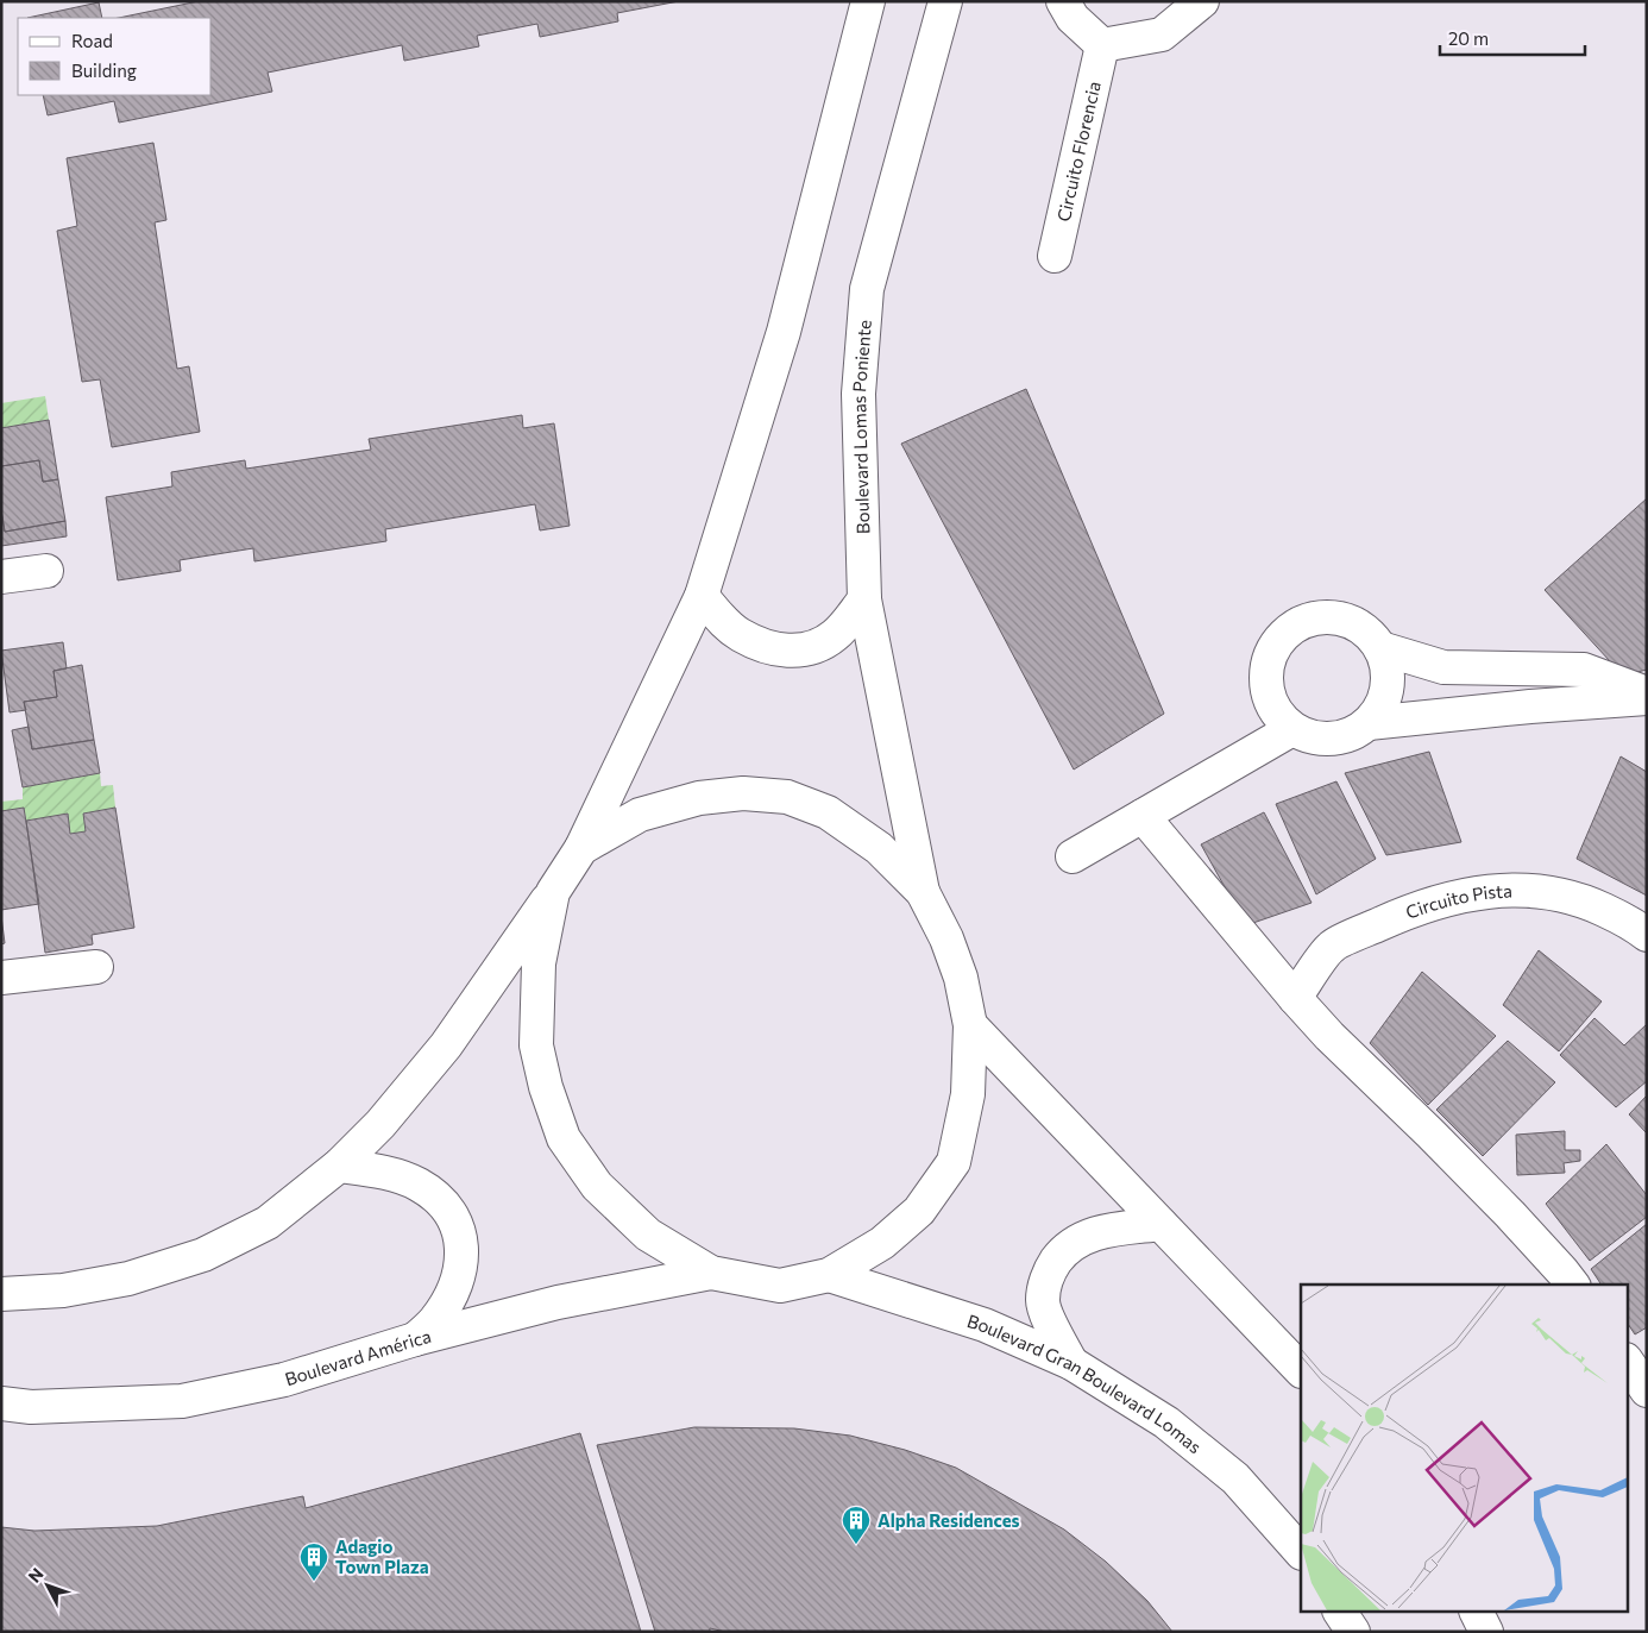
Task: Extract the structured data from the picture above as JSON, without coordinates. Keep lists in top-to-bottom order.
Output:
{
  "streets": {
    "street": [
      "Circuito Florencia",
      "Boulevard Lomas Poniente",
      "Circuito Pista",
      "Boulevard América",
      "Boulevard Gran Boulevard Lomas"
    ]
  },
  "places": {
    "building": ["Alpha Residences", "Adagio Town Plaza"]
  },
  "legend": ["Road", "Building"],
  "scale_bar": "20 m",
  "north": "top left"
}
